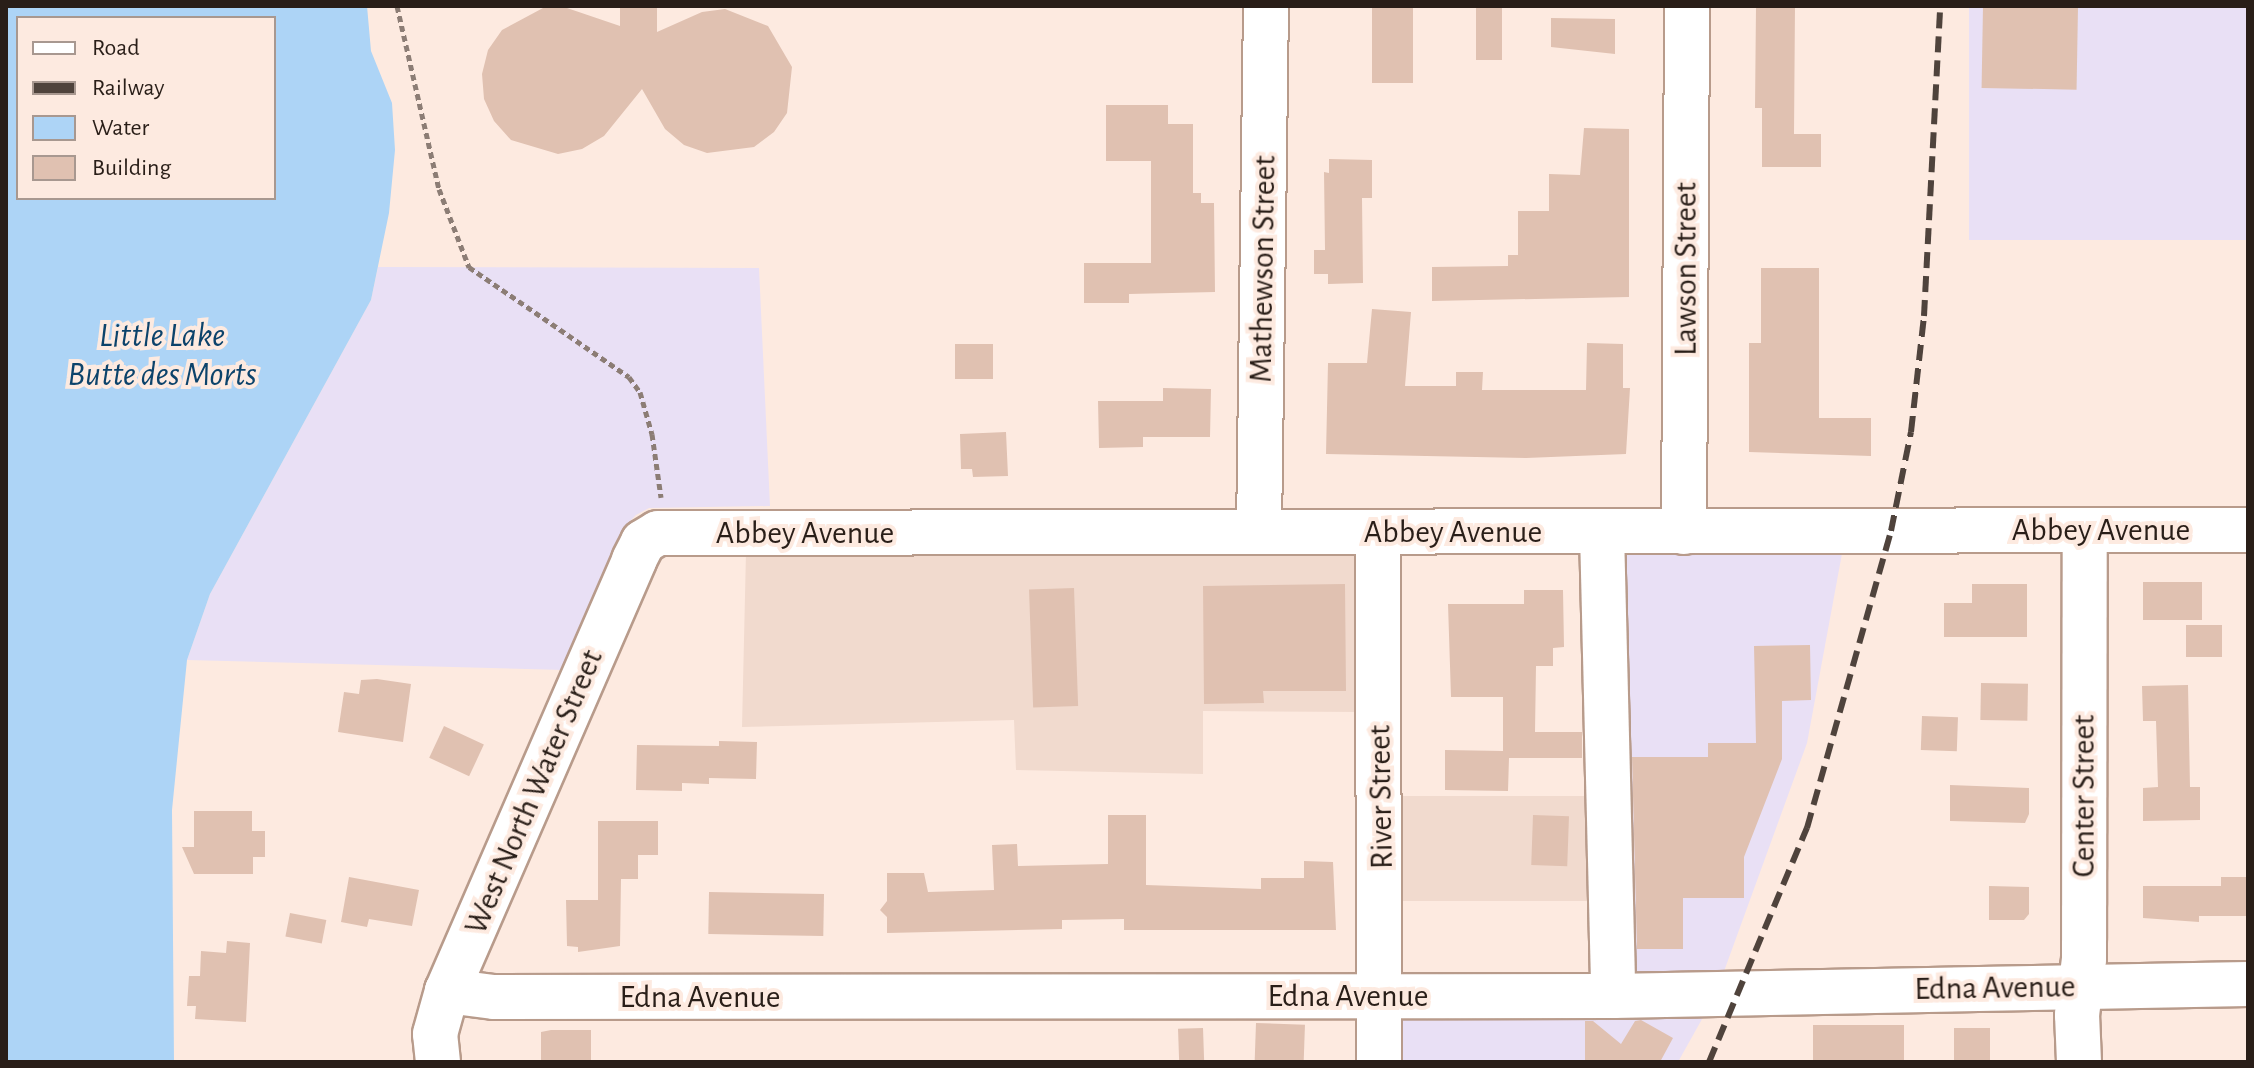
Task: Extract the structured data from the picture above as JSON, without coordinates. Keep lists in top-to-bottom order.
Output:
{
  "streets": {
    "street": [
      "Mathewson Street",
      "Lawson Street",
      "Abbey Avenue",
      "West North Water Street",
      "Center Street",
      "River Street",
      "Edna Avenue"
    ]
  },
  "crossings": [
    ["Mathewson Street", "Abbey Avenue"],
    ["Lawson Street", "Abbey Avenue"],
    ["Abbey Avenue", "West North Water Street"],
    ["Abbey Avenue", "Center Street"],
    ["Abbey Avenue", "River Street"],
    ["West North Water Street", "Edna Avenue"],
    ["Center Street", "Edna Avenue"],
    ["River Street", "Edna Avenue"]
  ],
  "water": ["Little Lake Butte des Morts"],
  "legend": [
    "Road",
    "Railway",
    "Water",
    "Building"
  ]
}
